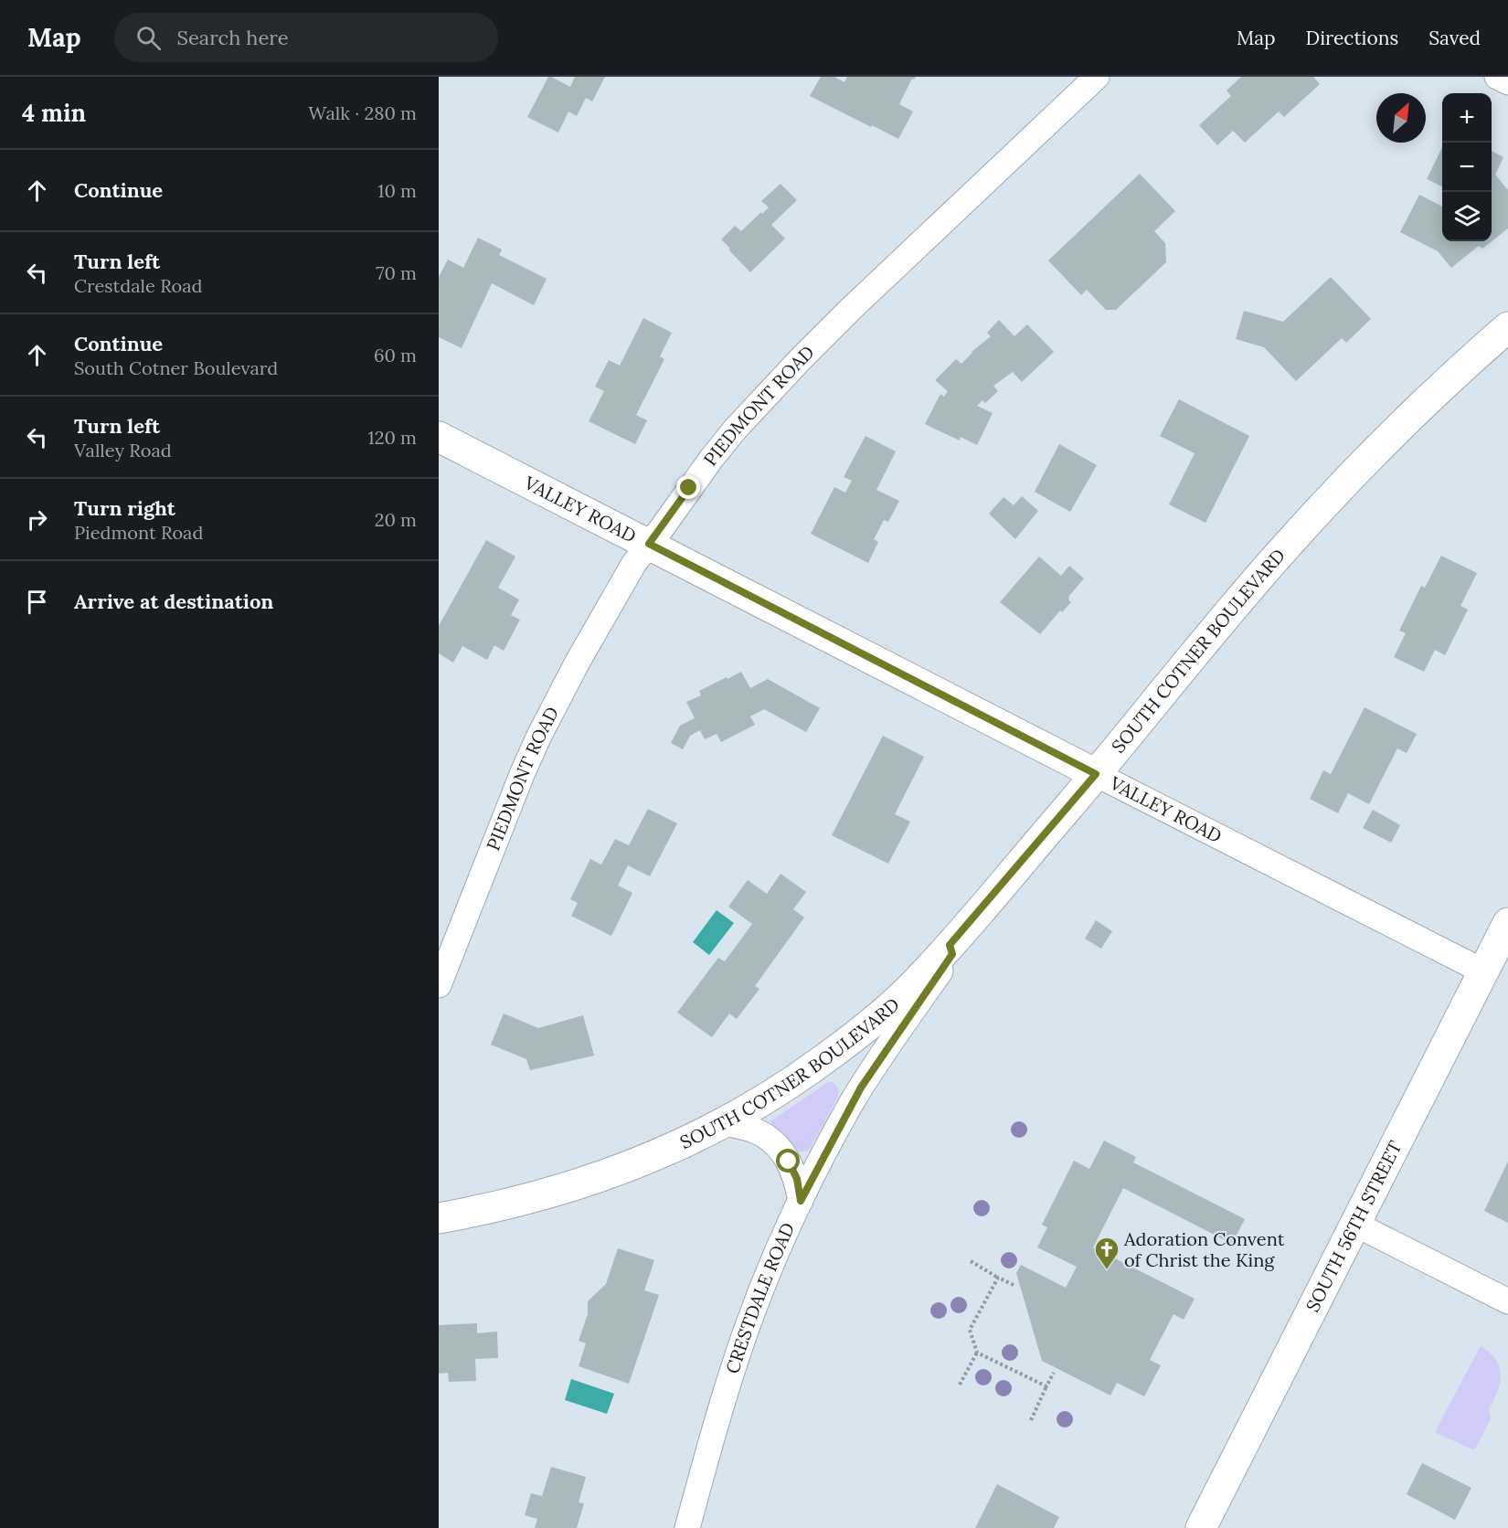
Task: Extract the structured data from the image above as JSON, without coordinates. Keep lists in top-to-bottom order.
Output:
{
  "streets": {
    "main road": ["VALLEY ROAD", "SOUTH COTNER BOULEVARD", "SOUTH 56TH STREET"],
    "street": ["PIEDMONT ROAD", "CRESTDALE ROAD"]
  },
  "crossings": [
    ["PIEDMONT ROAD", "VALLEY ROAD"],
    ["VALLEY ROAD", "SOUTH COTNER BOULEVARD"],
    ["VALLEY ROAD", "SOUTH 56TH STREET"],
    ["SOUTH COTNER BOULEVARD", "CRESTDALE ROAD"]
  ],
  "places": {
    "church": ["Adoration Convent of Christ the King"]
  },
  "north": "top right",
  "page": {
    "header": "Map",
    "search": "Search here",
    "nav": ["Map", "Directions", "Saved"],
    "heading": ["4 min", "Walk · 280 m"],
    "map_buttons": ["+", "−"],
    "list": [
      ["Continue", "10 m"],
      ["Turn left", "Crestdale Road", "70 m"],
      ["Continue", "South Cotner Boulevard", "60 m"],
      ["Turn left", "Valley Road", "120 m"],
      ["Turn right", "Piedmont Road", "20 m"],
      "Arrive at destination"
    ]
  }
}
